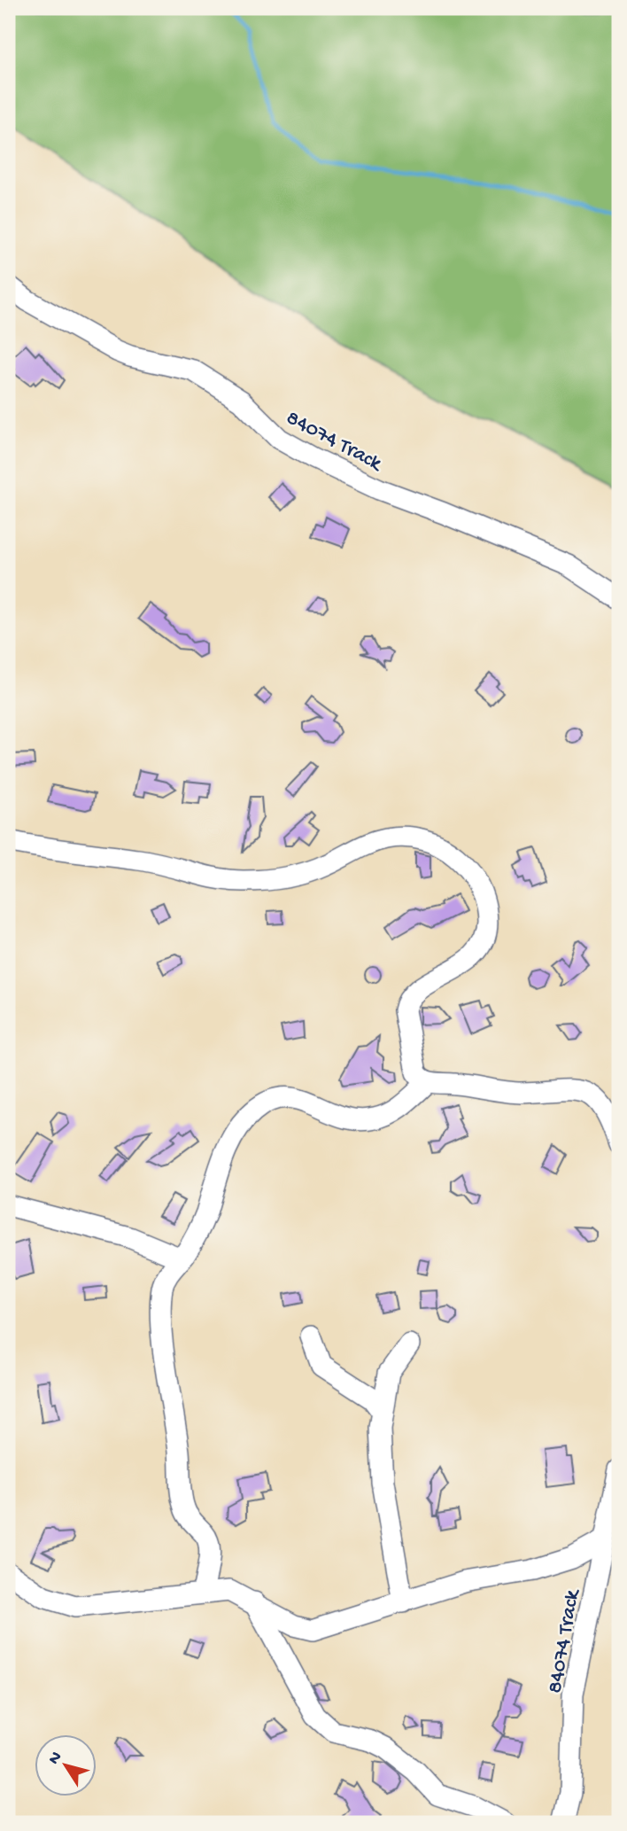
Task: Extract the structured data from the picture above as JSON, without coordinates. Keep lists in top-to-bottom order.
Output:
{
  "streets": {
    "street": ["84074 Track"]
  },
  "north": "top left"
}
